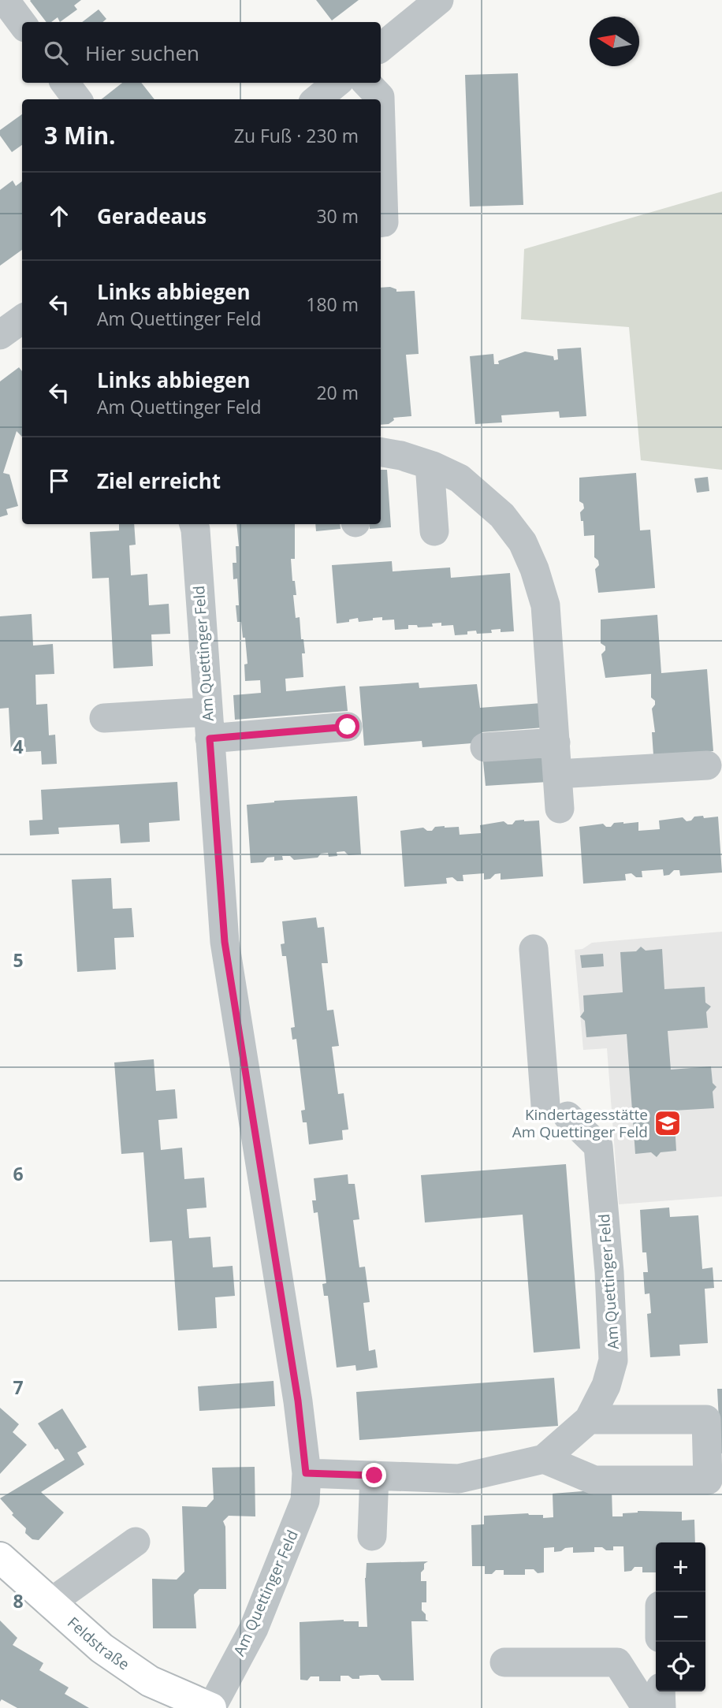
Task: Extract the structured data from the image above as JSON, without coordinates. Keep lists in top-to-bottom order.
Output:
{
  "streets": {
    "main road": ["Feldstraße"],
    "street": ["Am Quettinger Feld"]
  },
  "crossings": [
    ["Am Quettinger Feld", "Feldstraße"]
  ],
  "places": {
    "school or university": ["Kindertagesstätte Am Quettinger Feld"]
  },
  "north": "left",
  "page": {
    "search": "Hier suchen",
    "heading": ["3 Min.", "Zu Fuß · 230 m"],
    "list": [
      ["Geradeaus", "30 m"],
      ["Links abbiegen", "Am Quettinger Feld", "180 m"],
      ["Links abbiegen", "Am Quettinger Feld", "20 m"],
      "Ziel erreicht"
    ],
    "map_buttons": ["+", "−"]
  },
  "grid": {
    "rows": [
      "4",
      "5",
      "6",
      "7",
      "8"
    ]
  }
}
